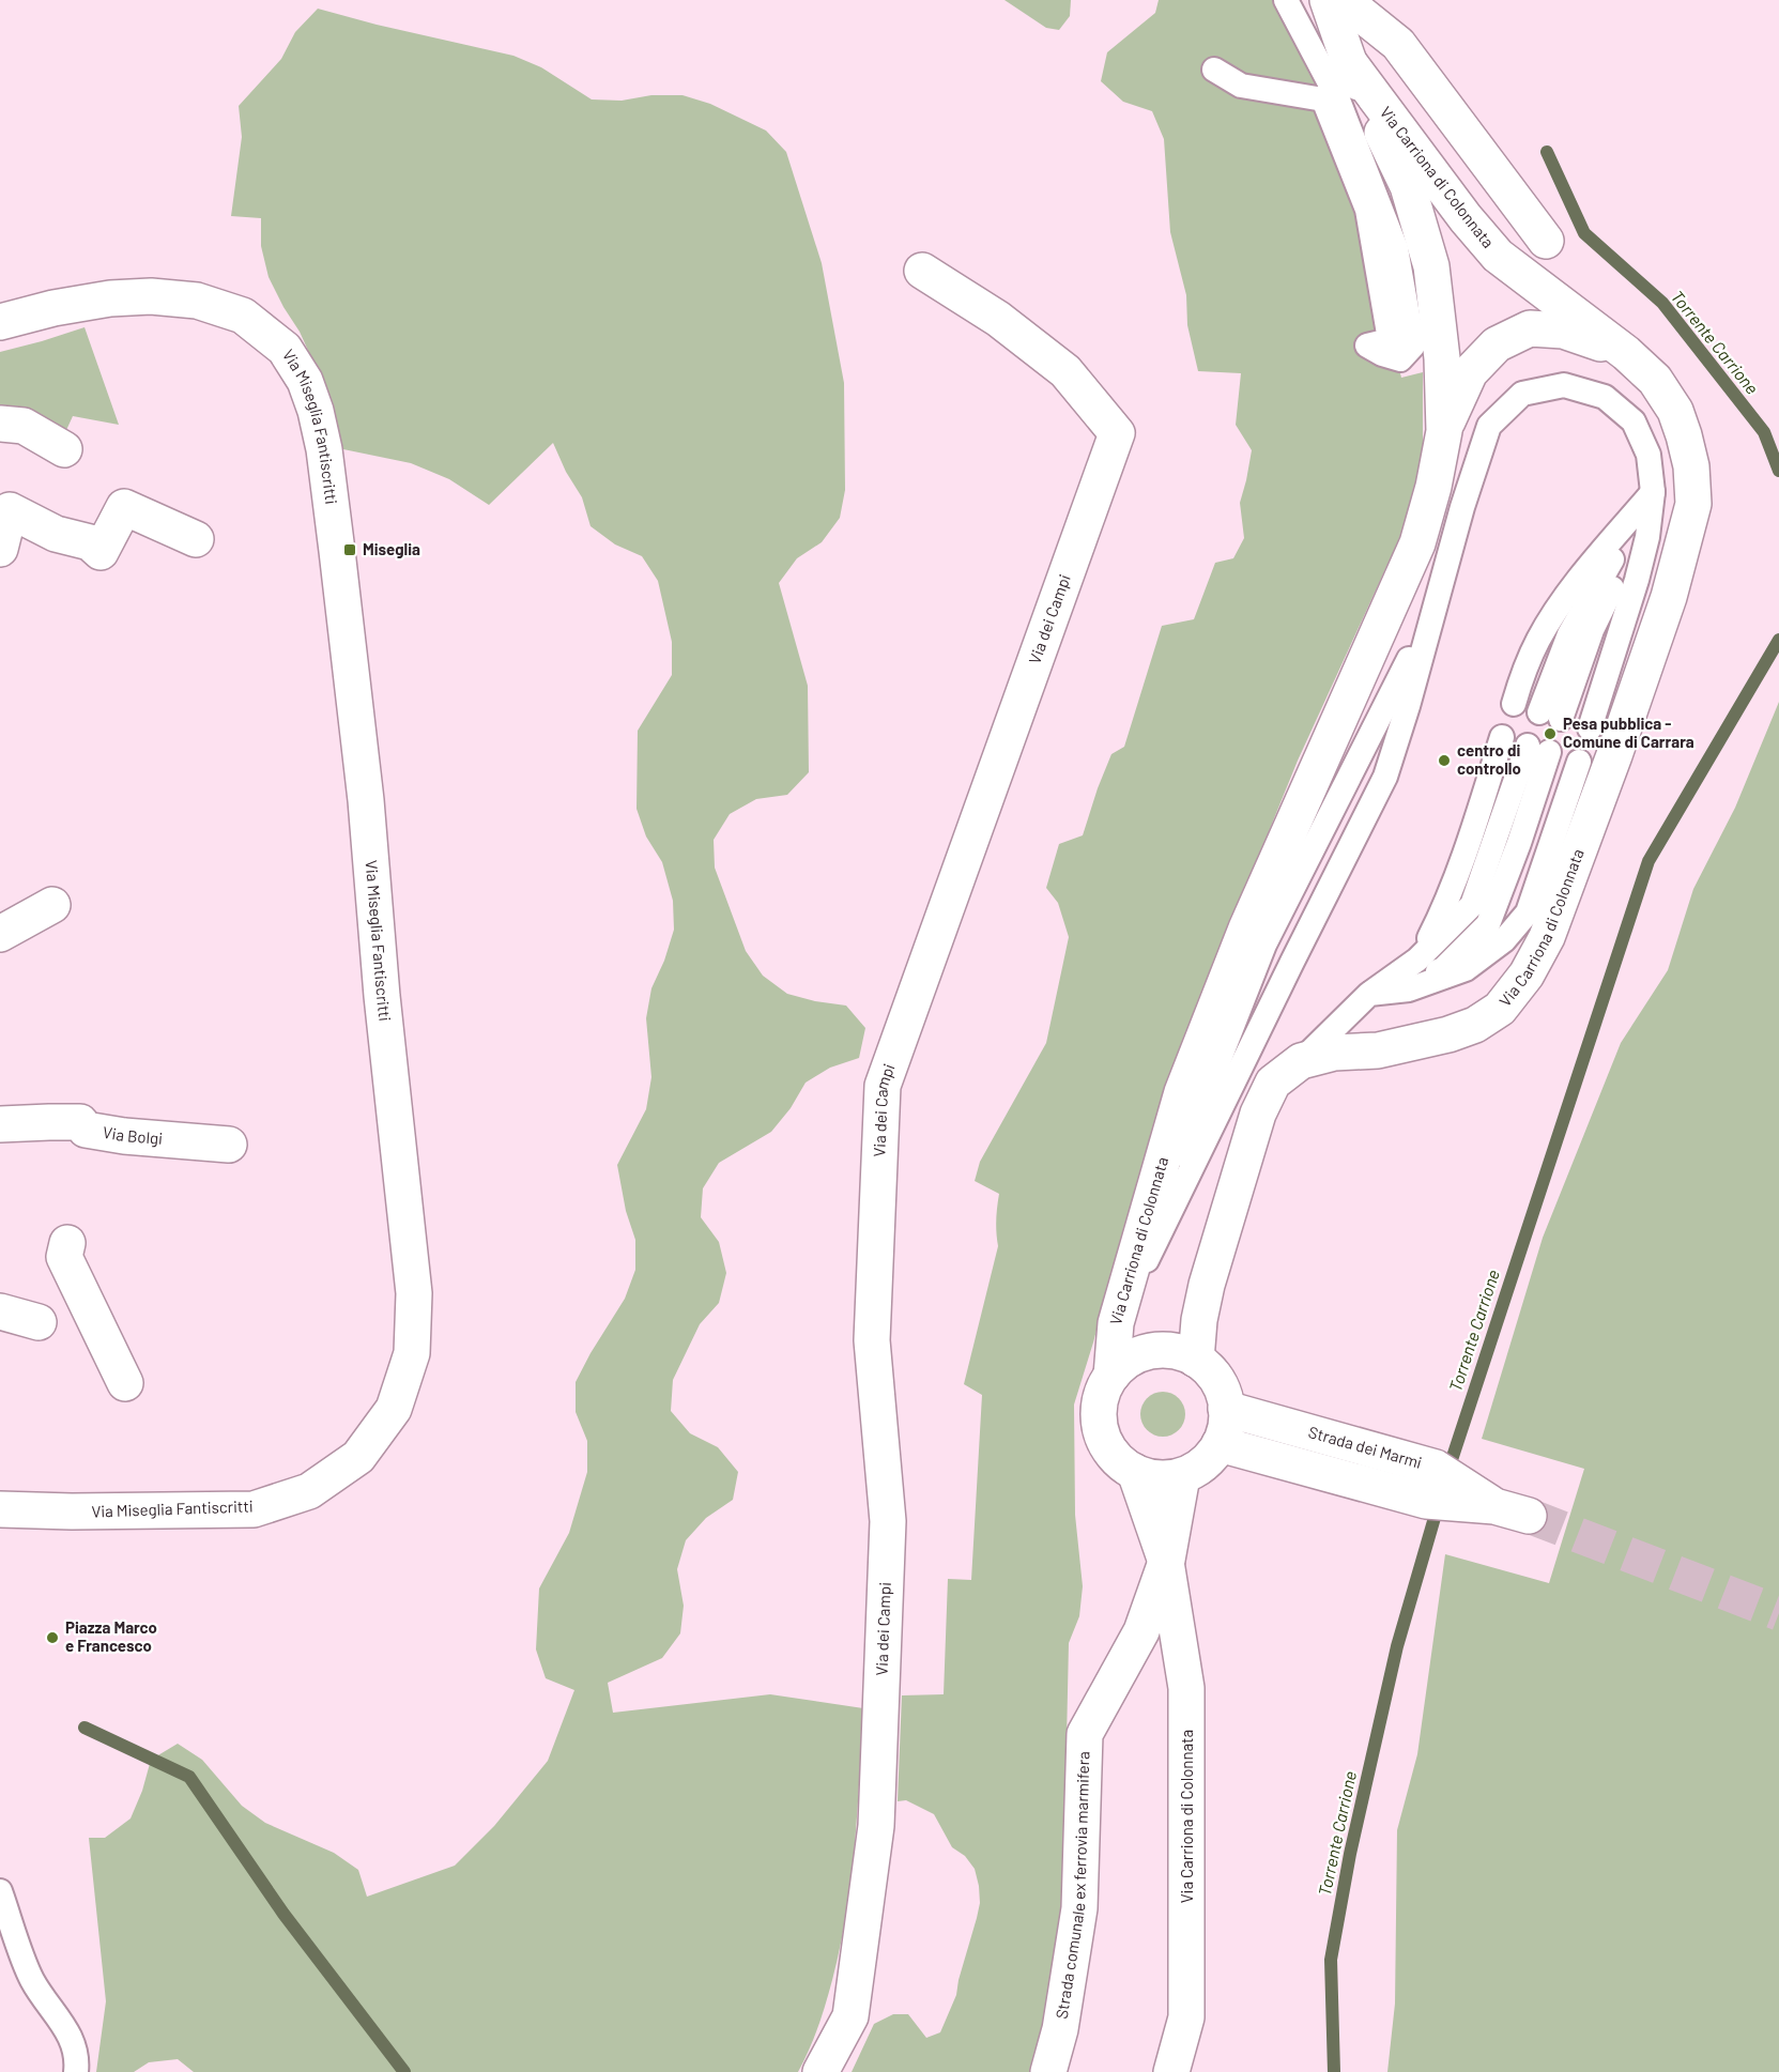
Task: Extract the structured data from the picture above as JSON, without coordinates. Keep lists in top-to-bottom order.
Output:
{
  "streets": {
    "street": [
      "Via Carriona di Colonnata",
      "Via Miseglia Fantiscritti",
      "Via dei Campi",
      "Via Bolgi",
      "Strada dei Marmi",
      "Strada comunale ex ferrovia marmifera"
    ]
  },
  "crossings": [
    ["Via Carriona di Colonnata", "Strada dei Marmi"],
    ["Via Carriona di Colonnata", "Strada comunale ex ferrovia marmifera"]
  ],
  "water": ["Torrente Carrione"],
  "places": {
    "transit": ["Miseglia"],
    "other": ["Pesa pubblica - Comune di Carrara", "centro di controllo", "Piazza Marco e Francesco"]
  }
}
